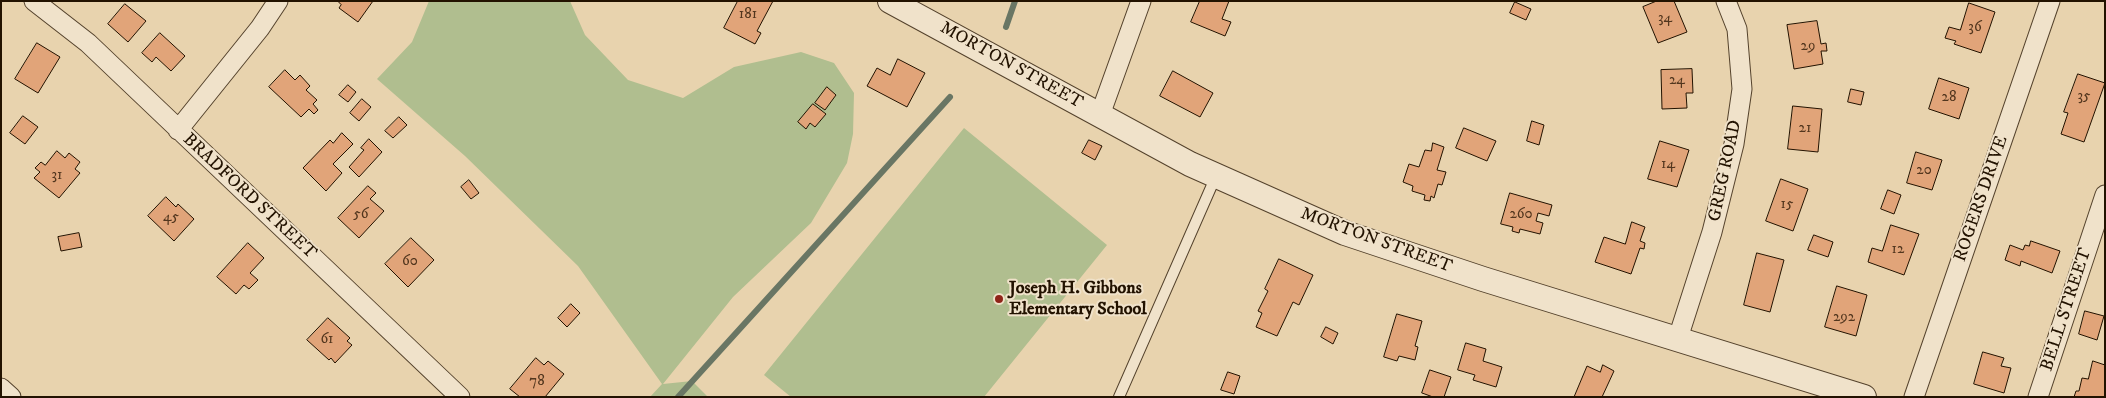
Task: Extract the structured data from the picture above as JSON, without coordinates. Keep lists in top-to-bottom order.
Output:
{
  "streets": {
    "street": [
      "MORTON STREET",
      "GREG ROAD",
      "BRADFORD STREET",
      "ROGERS DRIVE",
      "BELL STREET"
    ]
  },
  "crossings": [
    ["MORTON STREET", "GREG ROAD"]
  ],
  "places": ["Joseph H. Gibbons Elementary School"],
  "house_numbers": [
    "181",
    "34",
    "36",
    "29",
    "24",
    "35",
    "28",
    "21",
    "14",
    "20",
    "31",
    "15",
    "56",
    "260",
    "45",
    "12",
    "60",
    "292",
    "61",
    "78"
  ]
}
